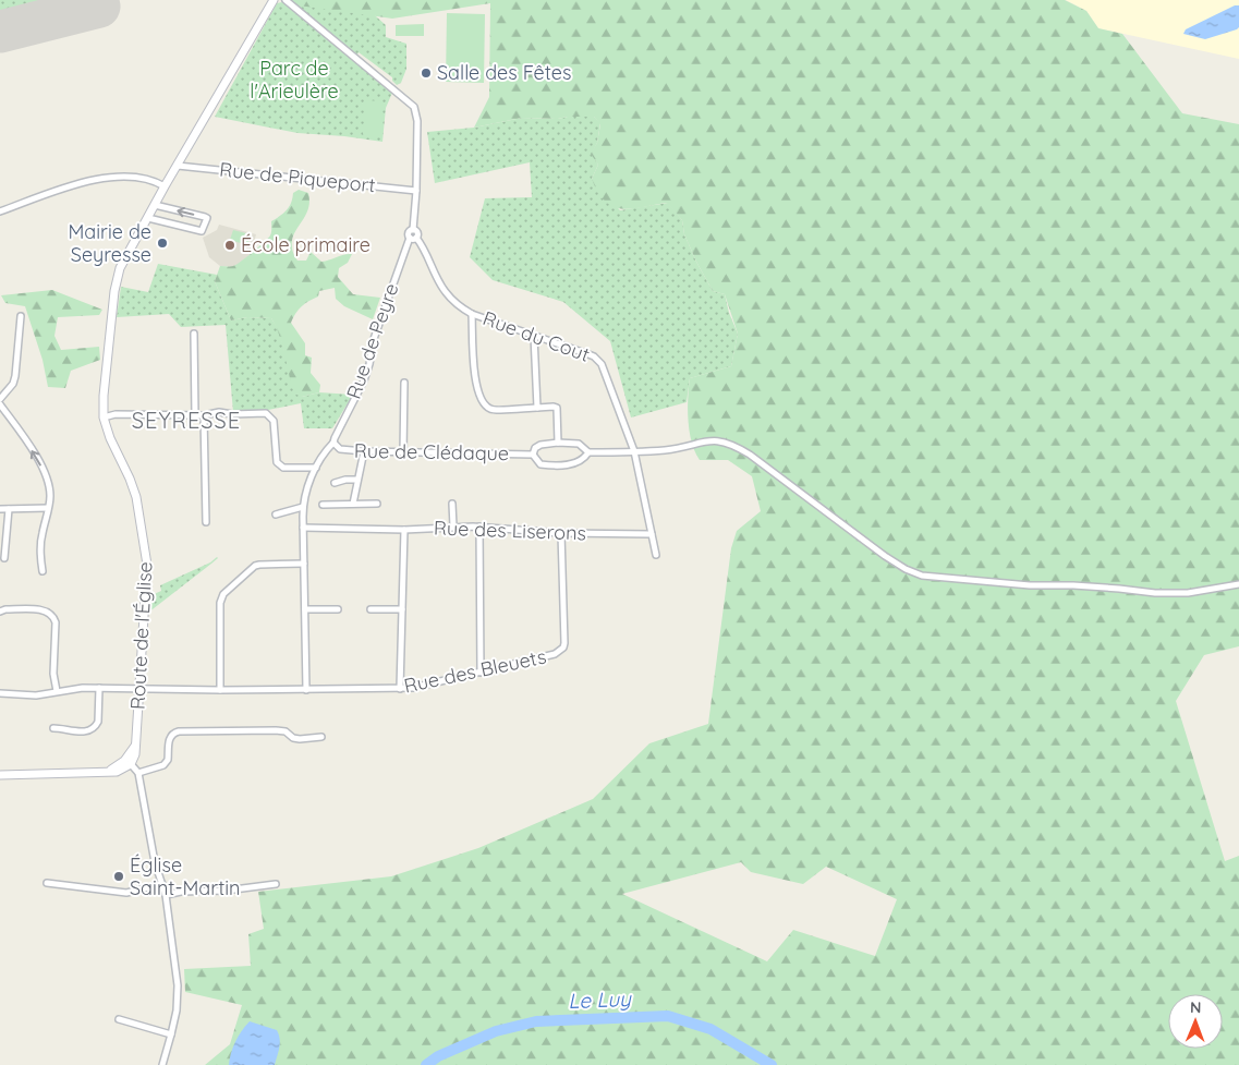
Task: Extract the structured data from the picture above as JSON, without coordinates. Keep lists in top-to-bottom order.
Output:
{
  "streets": {
    "street": [
      "Rue de Piqueport",
      "Rue du Cout",
      "Rue de Peyre",
      "Rue de Clédaque",
      "Rue des Liserons",
      "Route de l'Église",
      "Rue des Bleuets"
    ]
  },
  "crossings": [
    ["Rue de Piqueport", "Rue de Peyre"],
    ["Rue de Piqueport", "Route de l'Église"],
    ["Rue du Cout", "Rue de Peyre"],
    ["Rue du Cout", "Rue de Clédaque"],
    ["Rue du Cout", "Rue des Liserons"],
    ["Rue de Peyre", "Rue de Clédaque"],
    ["Rue de Peyre", "Rue des Liserons"],
    ["Rue de Peyre", "Rue des Bleuets"],
    ["Rue des Liserons", "Rue des Bleuets"],
    ["Route de l'Église", "Rue des Bleuets"]
  ],
  "districts": ["SEYRESSE"],
  "water": ["Le Luy"],
  "parks": ["Parc de l'Arieulère"],
  "places": [
    "Salle des Fêtes",
    "Mairie de Seyresse",
    "École primaire",
    "Église Saint-Martin"
  ],
  "north": "top"
}
